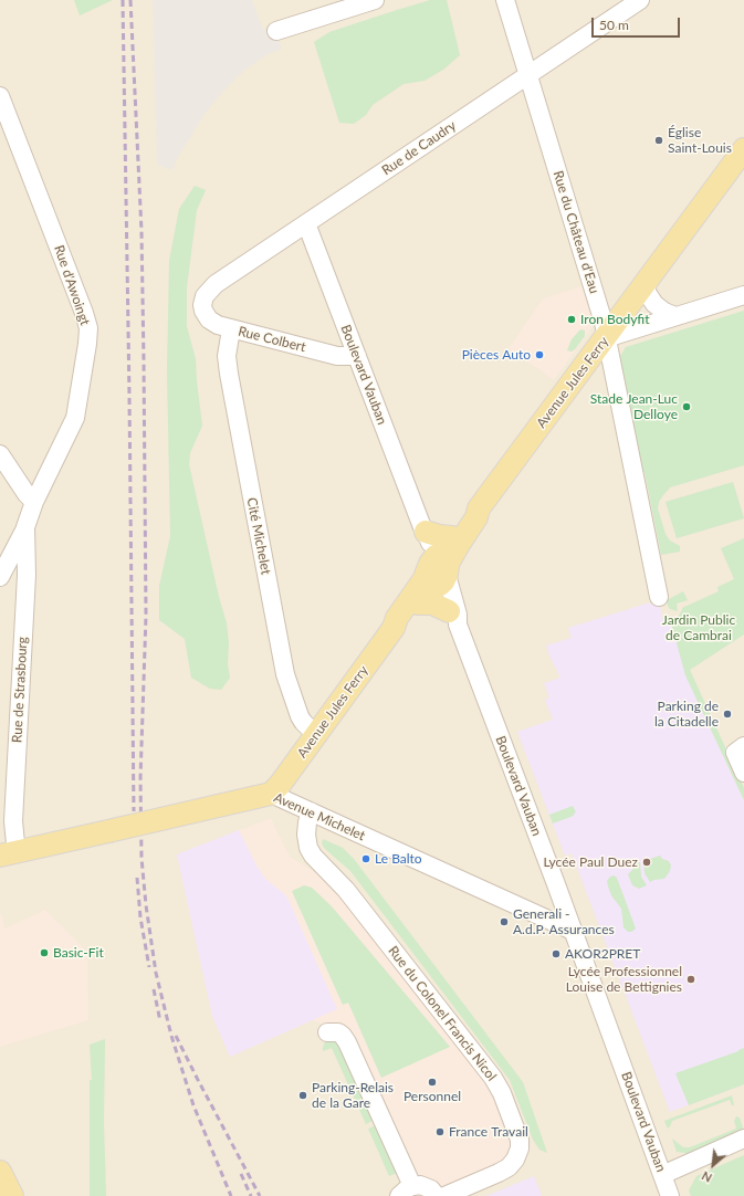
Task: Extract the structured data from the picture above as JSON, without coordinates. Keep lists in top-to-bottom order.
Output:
{
  "streets": {
    "main road": ["Avenue Jules Ferry", "Avenue Michelet"],
    "street": [
      "Rue de Caudry",
      "Rue du Château d'Eau",
      "Rue d'Awoingt",
      "Rue Colbert",
      "Boulevard Vauban",
      "Cité Michelet",
      "Rue de Strasbourg",
      "Rue du Colonel Francis Nicol"
    ]
  },
  "crossings": [
    ["Rue de Caudry", "Rue du Château d'Eau"],
    ["Rue de Caudry", "Rue Colbert"],
    ["Rue de Caudry", "Boulevard Vauban"],
    ["Rue du Château d'Eau", "Avenue Jules Ferry"],
    ["Rue d'Awoingt", "Rue de Strasbourg"],
    ["Rue Colbert", "Boulevard Vauban"],
    ["Rue Colbert", "Cité Michelet"],
    ["Boulevard Vauban", "Avenue Jules Ferry"],
    ["Boulevard Vauban", "Avenue Michelet"],
    ["Avenue Jules Ferry", "Cité Michelet"],
    ["Avenue Jules Ferry", "Avenue Michelet"],
    ["Rue de Strasbourg", "Avenue Michelet"],
    ["Avenue Michelet", "Rue du Colonel Francis Nicol"]
  ],
  "parks": ["Jardin Public de Cambrai"],
  "places": [
    "Église Saint-Louis",
    "Iron Bodyfit",
    "Pièces Auto",
    "Stade Jean-Luc Delloye",
    "Parking de la Citadelle",
    "Le Balto",
    "Lycée Paul Duez",
    "Generali - A.d.P. Assurances",
    "Basic-Fit",
    "AKOR2PRET",
    "Lycée Professionnel Louise de Bettignies",
    "Personnel",
    "Parking-Relais de la Gare",
    "France Travail"
  ],
  "scale_bar": "50 m",
  "north": "bottom left"
}
